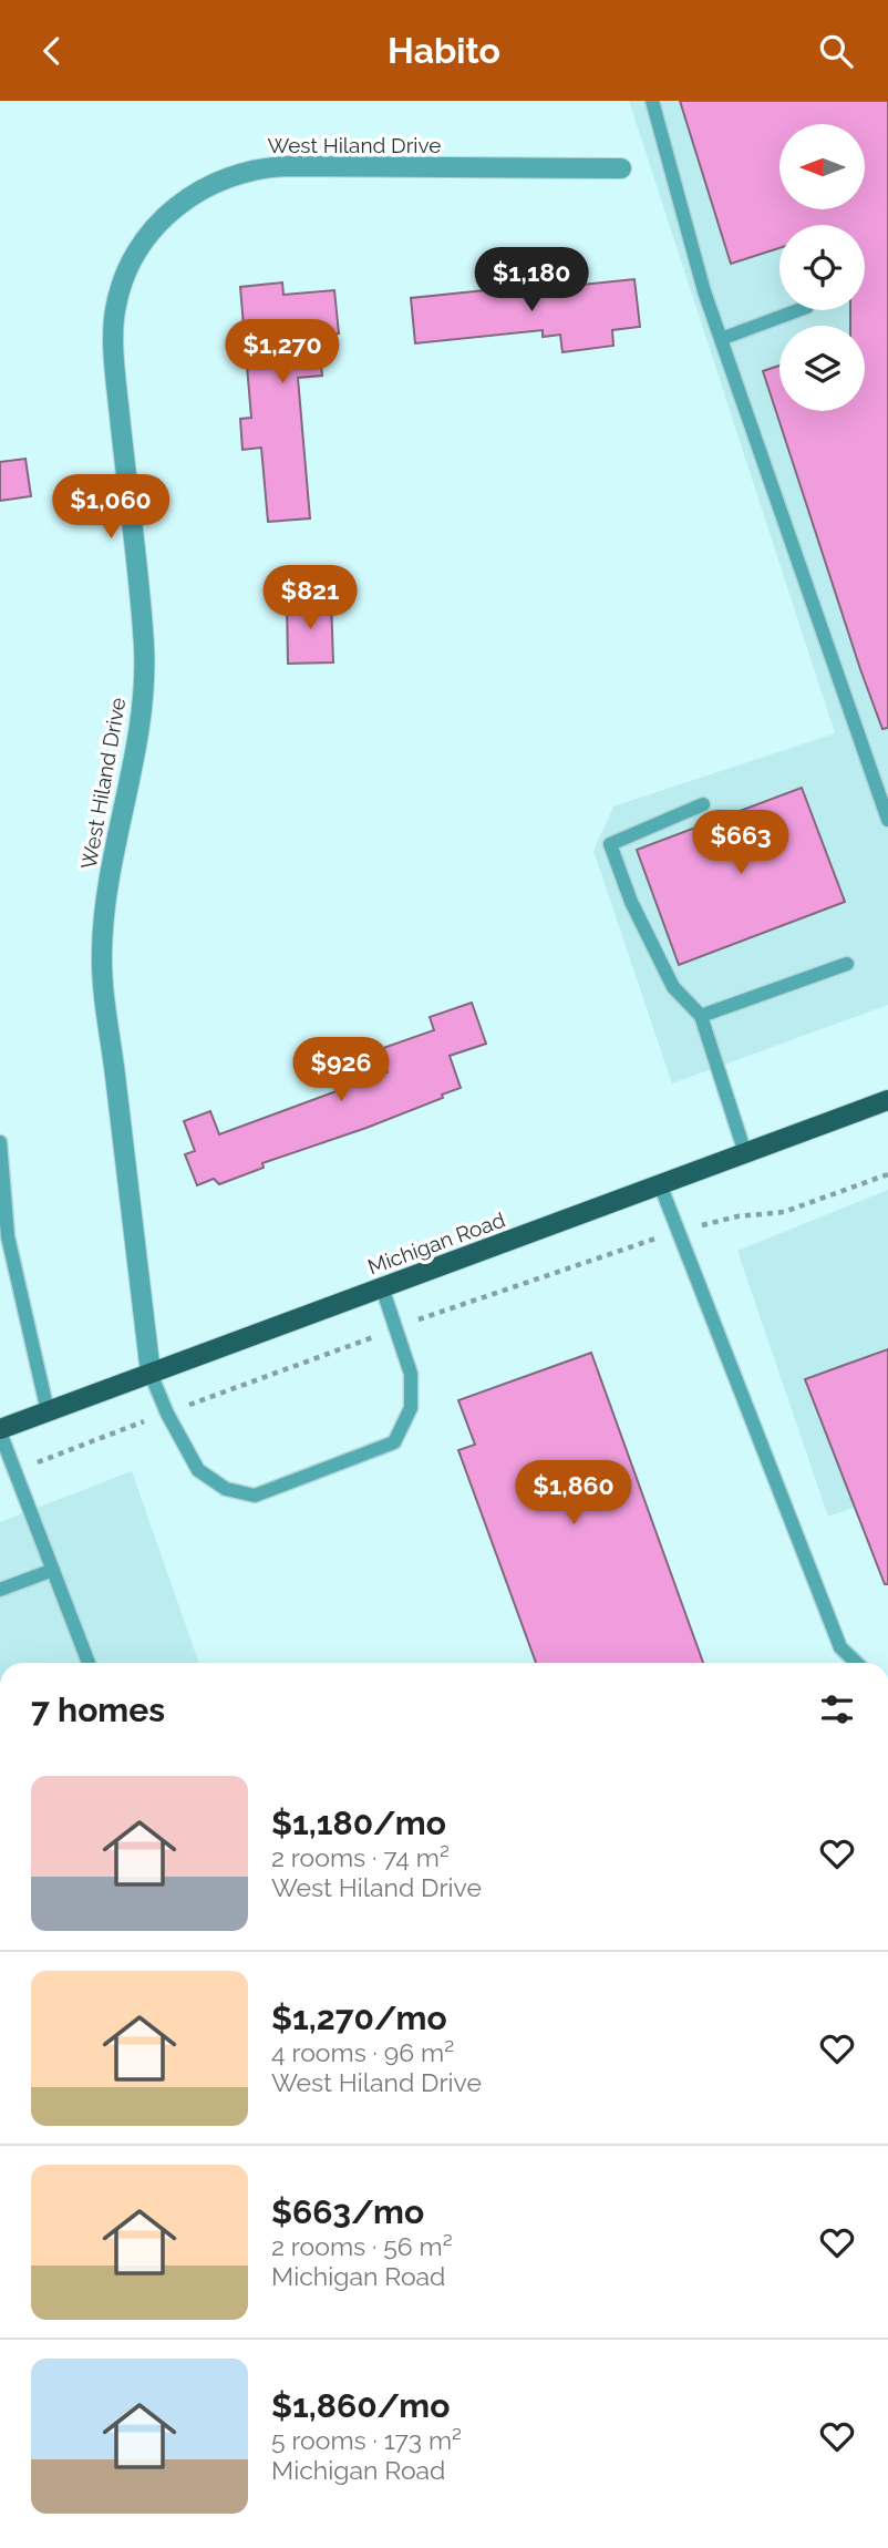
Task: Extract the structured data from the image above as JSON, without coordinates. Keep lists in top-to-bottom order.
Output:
{
  "streets": {
    "main road": ["Michigan Road"],
    "street": ["West Hiland Drive"]
  },
  "crossings": [
    ["West Hiland Drive", "Michigan Road"]
  ],
  "north": "left",
  "page": {
    "header": "Habito",
    "price": [
      "$1,180",
      "$1,270",
      "$1,060",
      "$821",
      "$663",
      "$926",
      "$1,860"
    ],
    "heading": "7 homes",
    "list": [
      {
        "name": "$1,180/mo",
        "note": "2 rooms · 74 m² · West Hiland Drive"
      },
      {
        "name": "$1,270/mo",
        "note": "4 rooms · 96 m² · West Hiland Drive"
      },
      {
        "name": "$663/mo",
        "note": "2 rooms · 56 m² · Michigan Road"
      },
      {
        "name": "$1,860/mo",
        "note": "5 rooms · 173 m² · Michigan Road"
      }
    ]
  }
}
